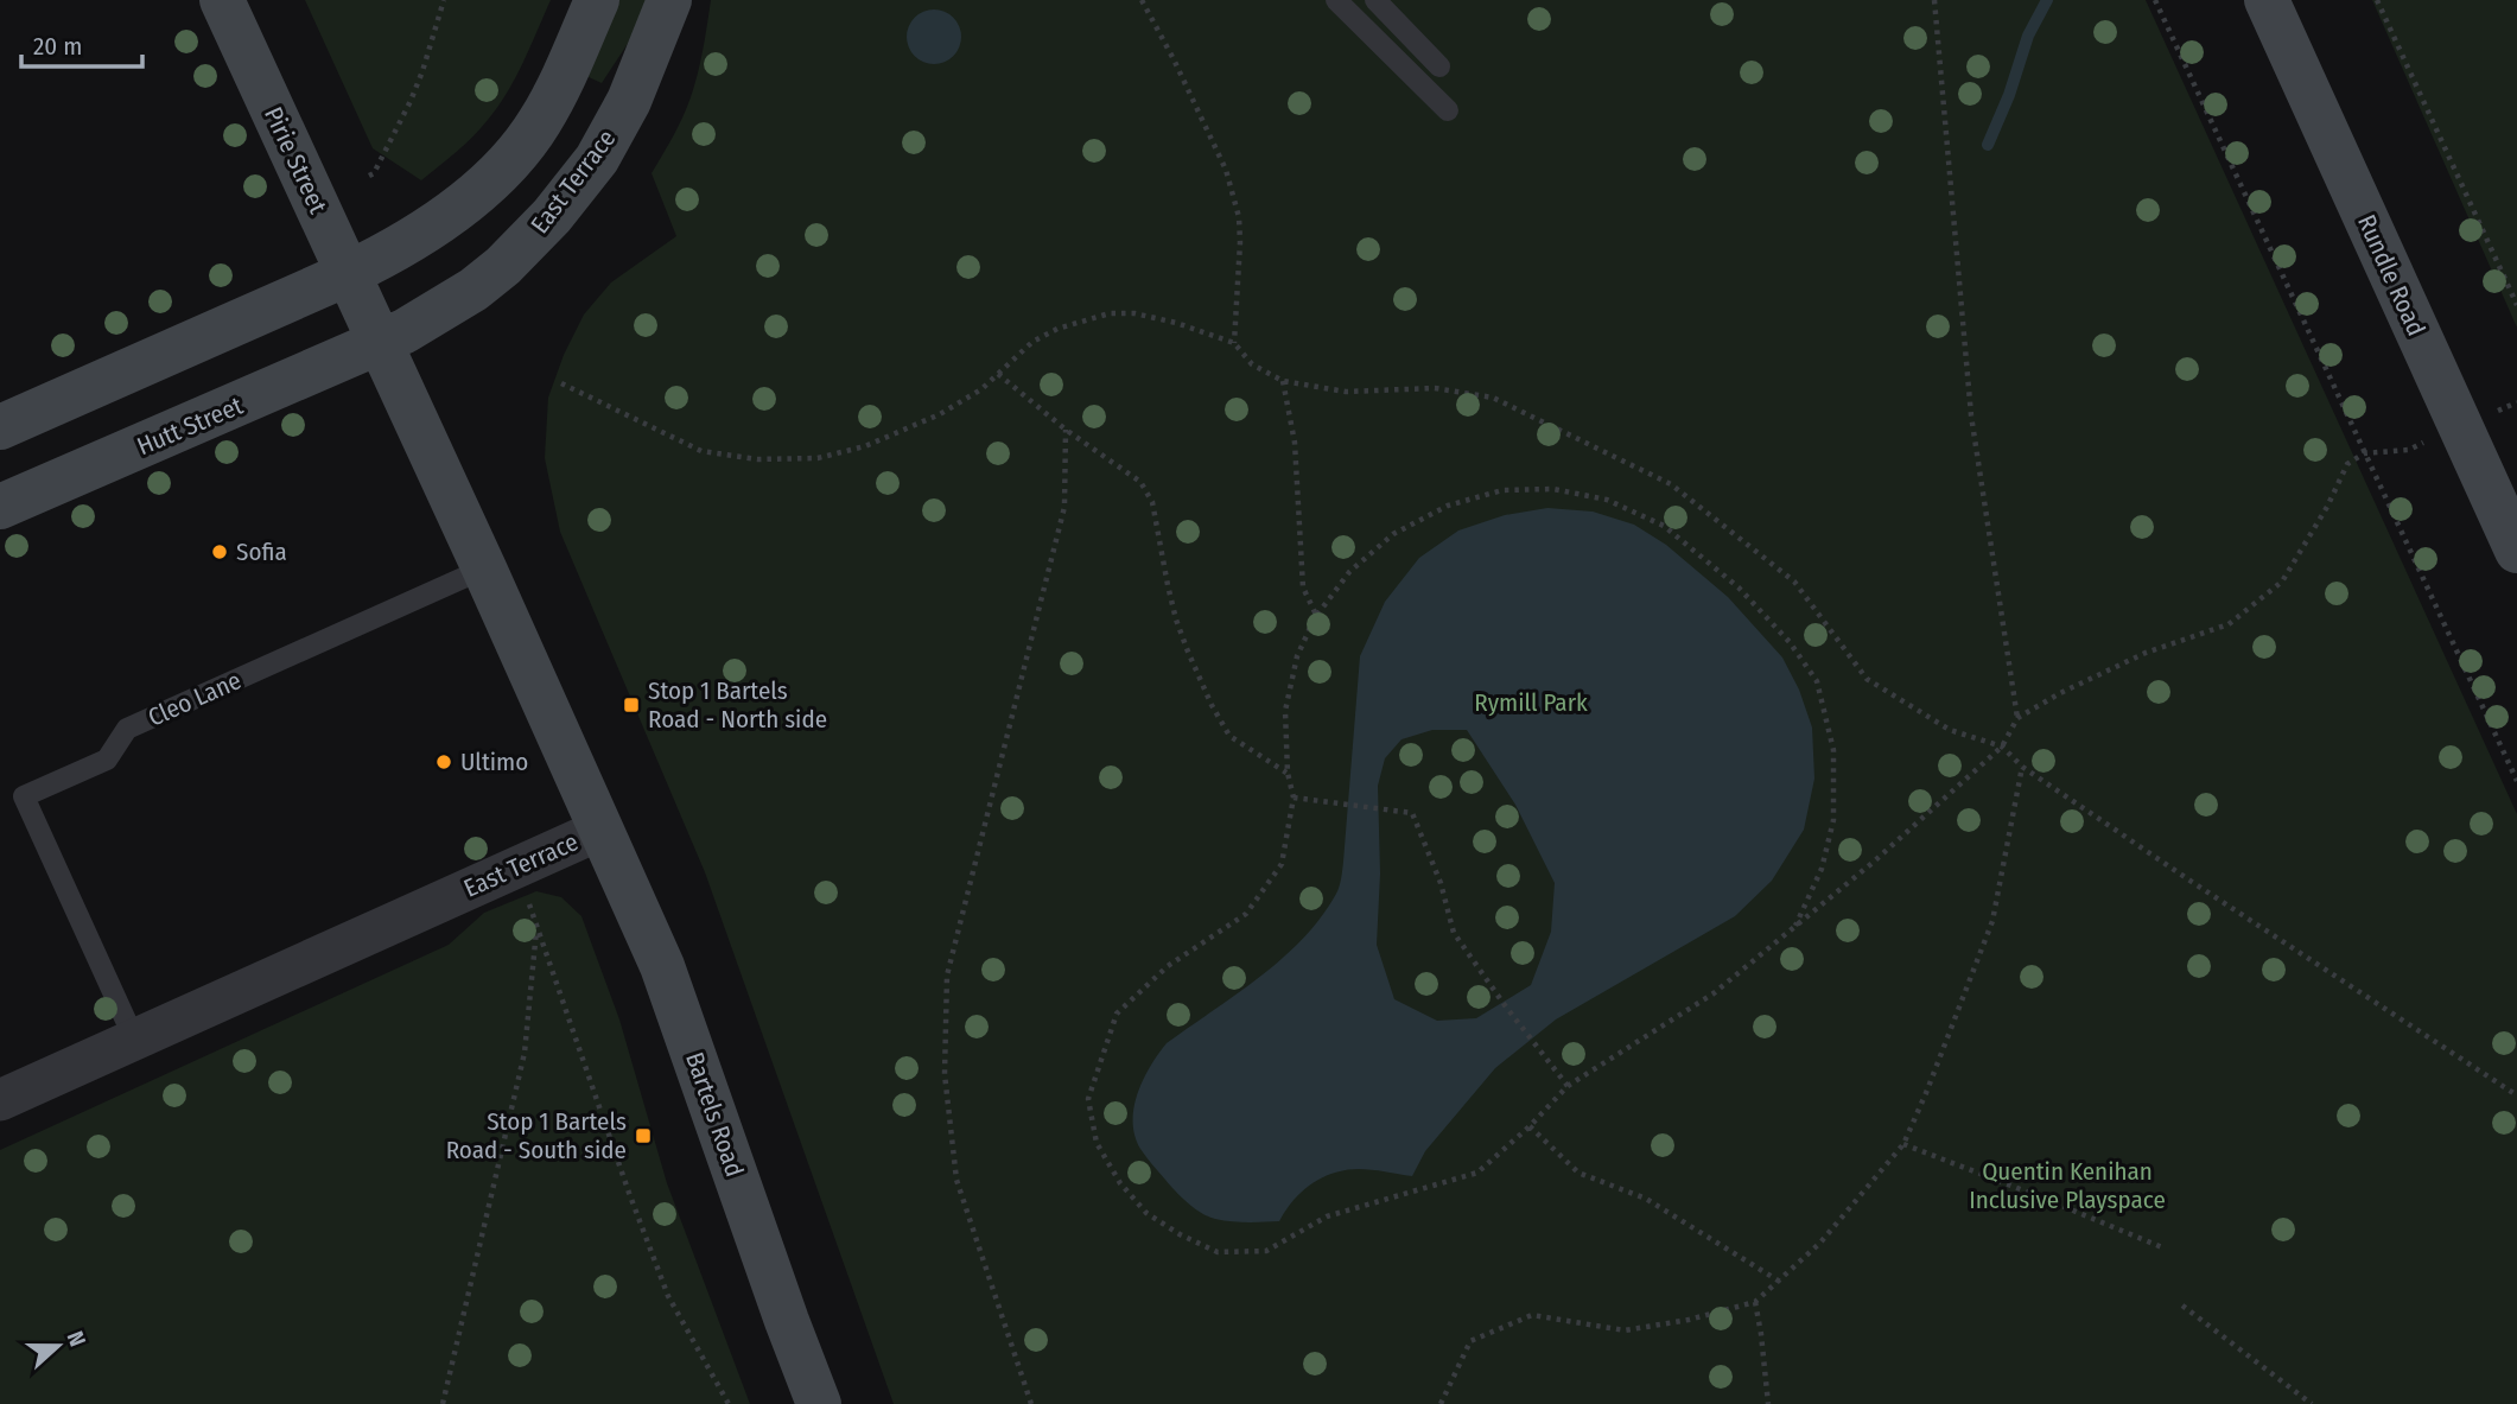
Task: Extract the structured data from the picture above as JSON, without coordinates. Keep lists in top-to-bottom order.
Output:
{
  "streets": {
    "main road": [
      "Pirie Street",
      "East Terrace",
      "Rundle Road",
      "Hutt Street",
      "Bartels Road"
    ],
    "lane": ["Cleo Lane"]
  },
  "crossings": [
    ["Pirie Street", "East Terrace"],
    ["East Terrace", "Hutt Street"],
    ["East Terrace", "Cleo Lane"],
    ["East Terrace", "Bartels Road"]
  ],
  "parks": ["Rymill Park", "Quentin Kenihan Inclusive Playspace"],
  "places": {
    "other": ["Sofia", "Ultimo"],
    "transit": ["Stop 1 Bartels Road - North side", "Stop 1 Bartels Road - South side"]
  },
  "scale_bar": "20 m",
  "north": "right"
}
